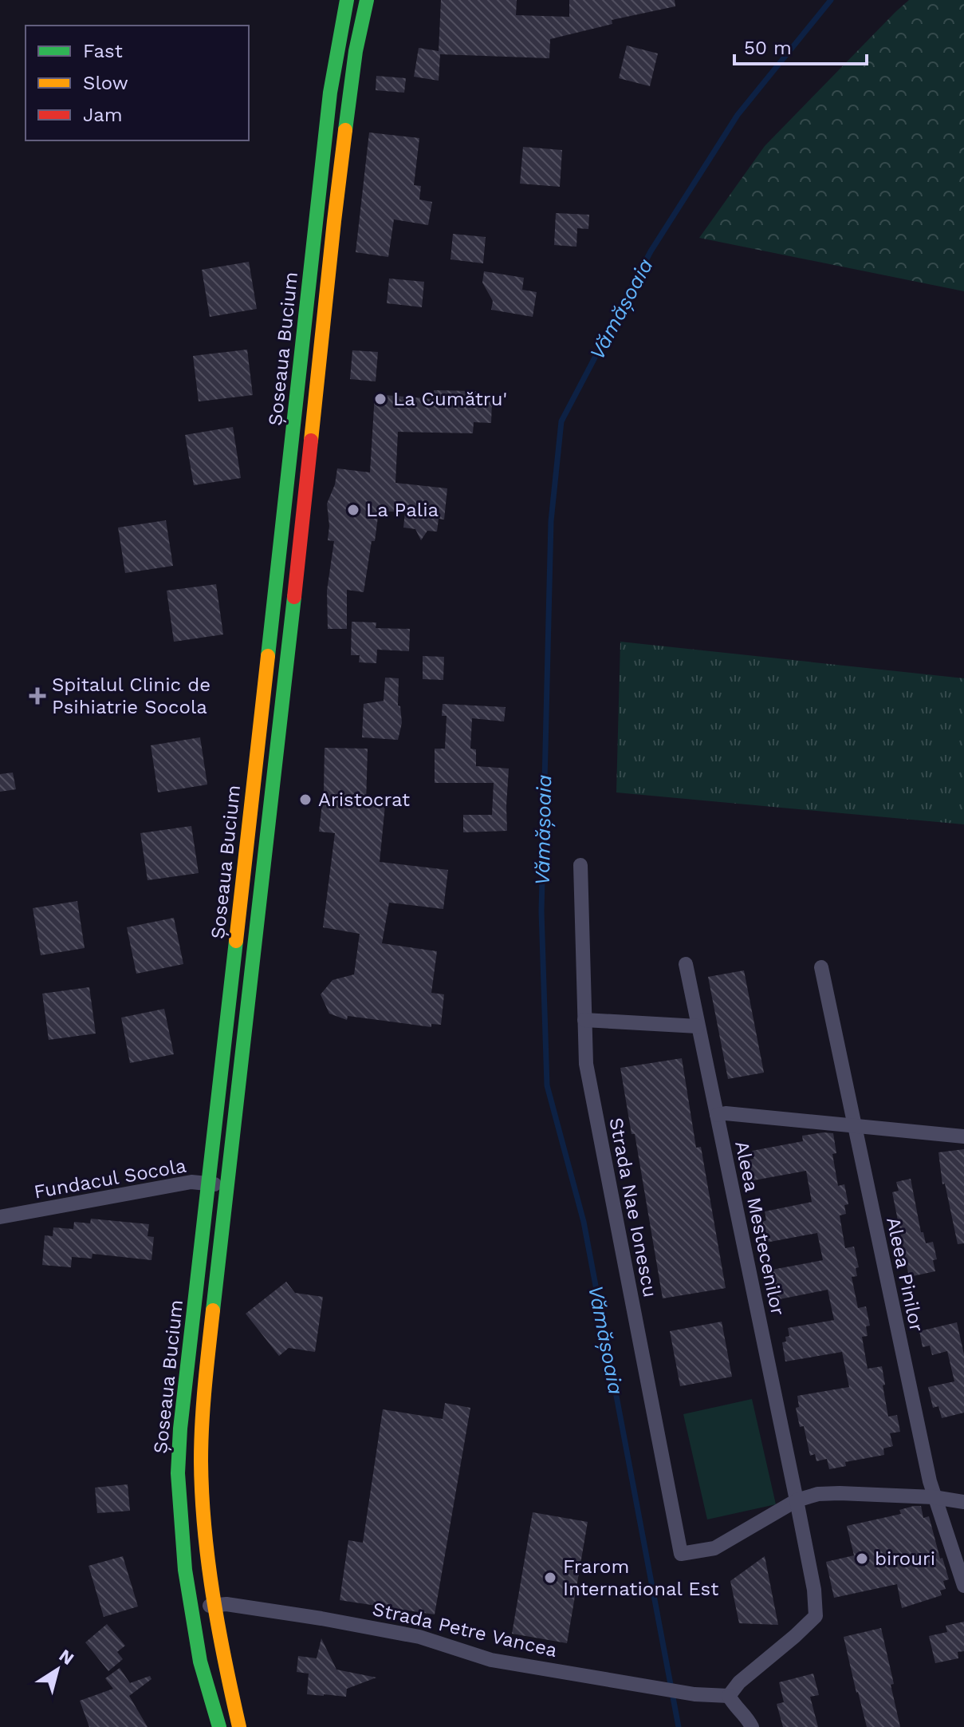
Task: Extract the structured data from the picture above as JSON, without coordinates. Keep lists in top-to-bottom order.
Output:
{
  "streets": {
    "main road": ["Șoseaua Bucium"],
    "street": [
      "Fundacul Socola",
      "Strada Nae Ionescu",
      "Aleea Mestecenilor",
      "Aleea Pinilor",
      "Strada Petre Vancea"
    ]
  },
  "crossings": [
    ["Șoseaua Bucium", "Fundacul Socola"],
    ["Șoseaua Bucium", "Strada Petre Vancea"],
    ["Strada Nae Ionescu", "Aleea Mestecenilor"],
    ["Aleea Mestecenilor", "Strada Petre Vancea"]
  ],
  "water": ["Vămășoaia"],
  "places": {
    "other": [
      "La Cumătru'",
      "La Palia",
      "Aristocrat",
      "birouri",
      "Frarom International Est"
    ],
    "health": ["Spitalul Clinic de Psihiatrie Socola"]
  },
  "legend": ["Fast", "Slow", "Jam"],
  "scale_bar": "50 m",
  "north": "top right"
}
